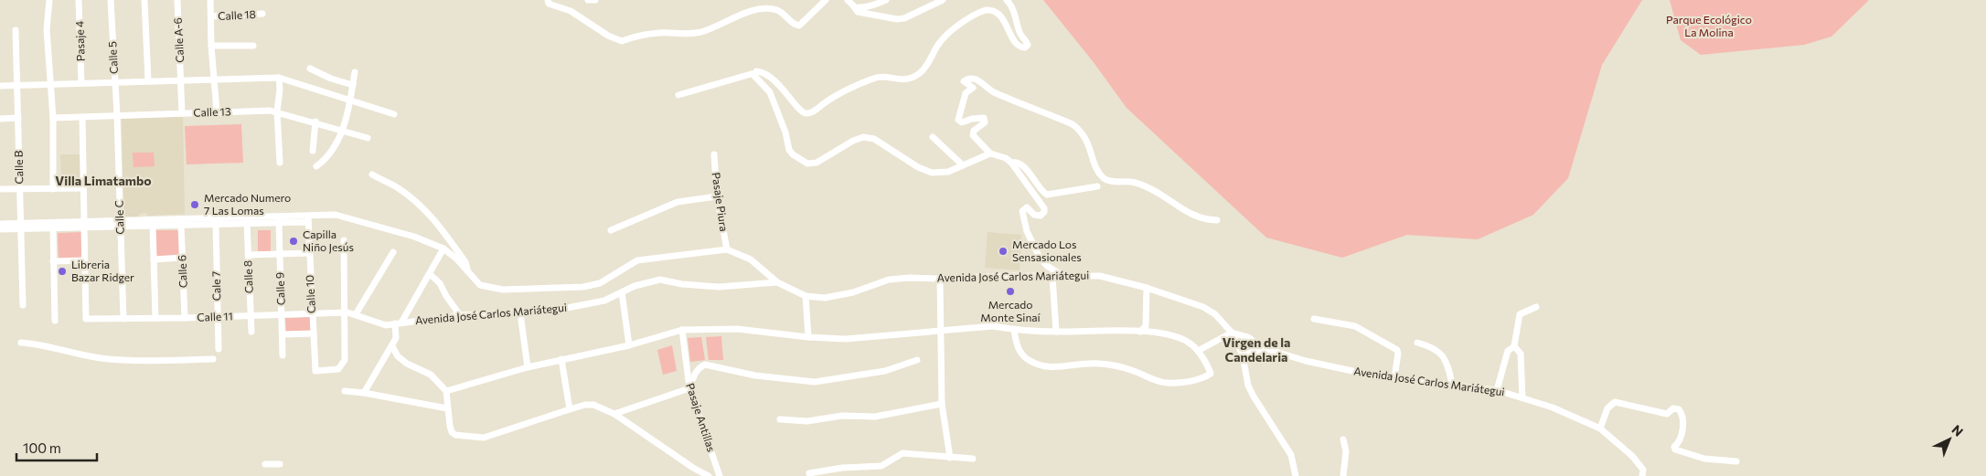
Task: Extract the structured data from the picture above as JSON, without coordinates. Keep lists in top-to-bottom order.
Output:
{
  "streets": {
    "street": [
      "Calle 18",
      "Calle A-6",
      "Pasaje 4",
      "Calle 5",
      "Calle 13",
      "Calle B",
      "Pasaje Piura",
      "Calle C",
      "Calle 6",
      "Calle 8",
      "Avenida José Carlos Mariátegui",
      "Cale 7",
      "Calle 9",
      "Calle 10",
      "Calle 11",
      "Pasaje Antillas"
    ]
  },
  "crossings": [
    ["Calle A-6", "Calle 13"],
    ["Calle 5", "Calle 13"],
    ["Calle 5", "Calle C"],
    ["Calle 13", "Calle C"],
    ["Calle C", "Calle 11"],
    ["Calle 6", "Calle 11"],
    ["Calle 8", "Calle 11"],
    ["Avenida José Carlos Mariátegui", "Calle 10"],
    ["Avenida José Carlos Mariátegui", "Calle 11"],
    ["Cale 7", "Calle 11"],
    ["Calle 9", "Calle 11"],
    ["Calle 10", "Calle 11"]
  ],
  "districts": ["Villa Limatambo", "Virgen de la Candelaria"],
  "parks": ["Parque Ecológico La Molina"],
  "places": [
    "Mercado Numero 7 Las Lomas",
    "Capilla Niño Jesús",
    "Mercado Los Sensasionales",
    "Libreria Bazar Ridger",
    "Mercado Monte Sinaí"
  ],
  "scale_bar": "100 m",
  "north": "top right"
}
